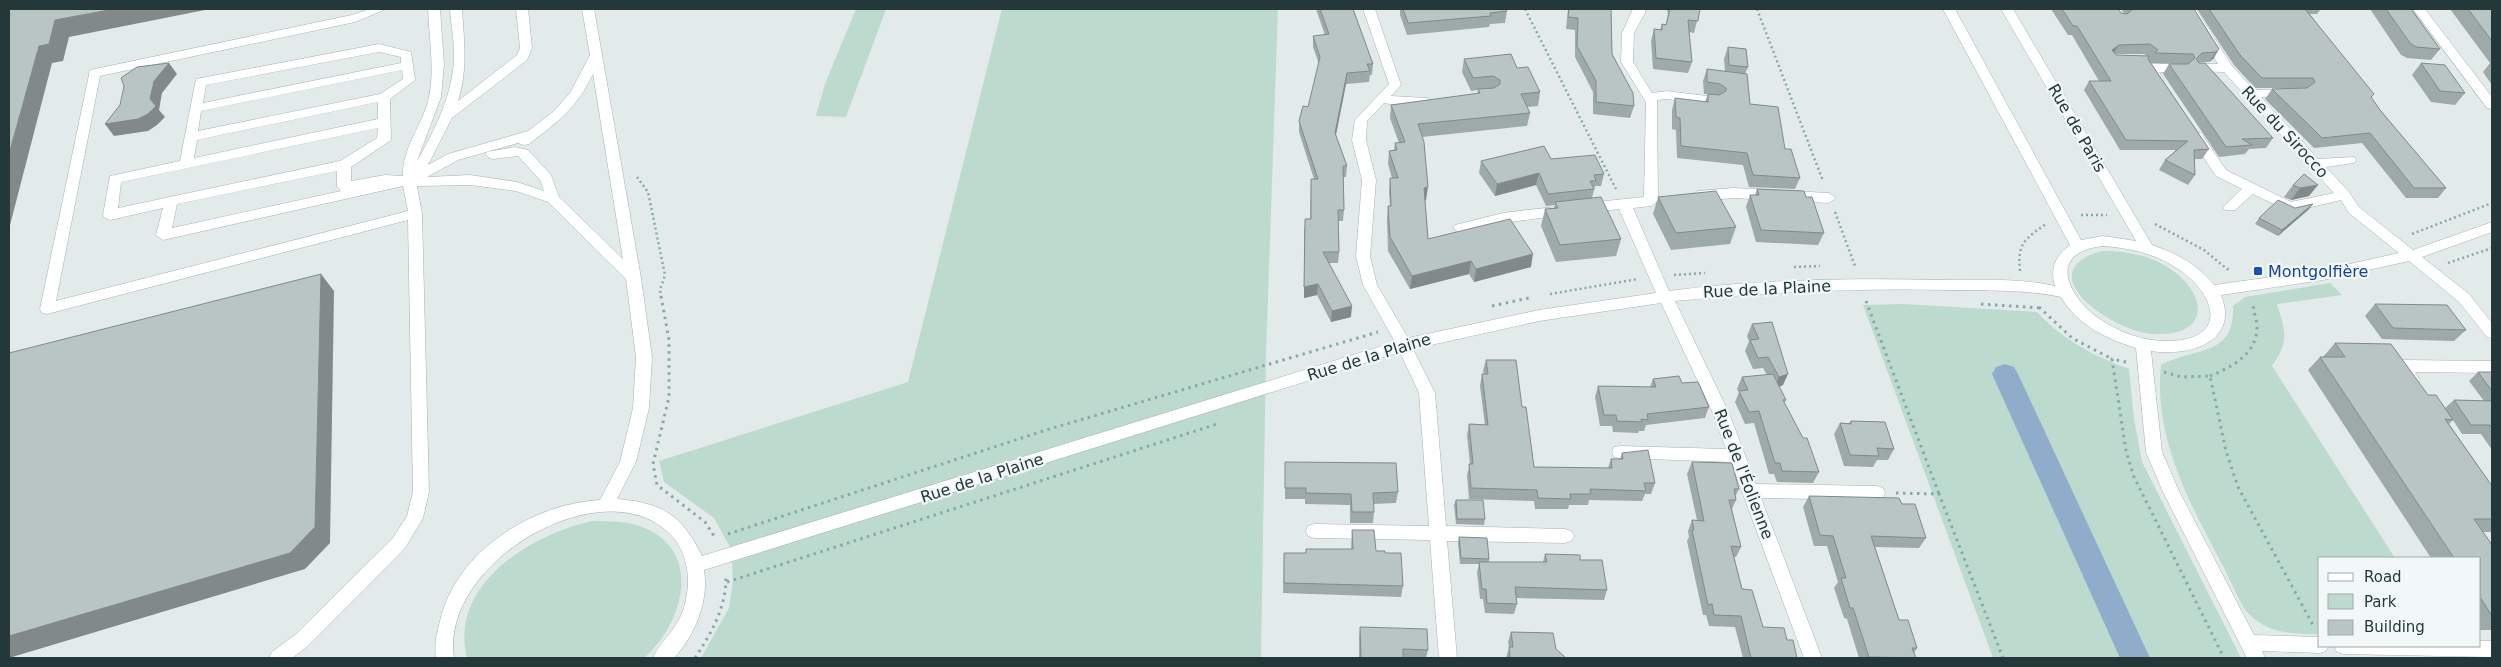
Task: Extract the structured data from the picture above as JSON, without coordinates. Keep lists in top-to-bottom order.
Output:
{
  "streets": {
    "street": [
      "Rue de Paris",
      "Rue du Sirocco",
      "Rue de la Plaine",
      "Rue de l'Éolienne"
    ]
  },
  "crossings": [
    ["Rue de Paris", "Rue de la Plaine"],
    ["Rue de la Plaine", "Rue de l'Éolienne"]
  ],
  "places": {
    "transit": ["Montgolfière"]
  },
  "legend": ["Road", "Park", "Building"]
}
